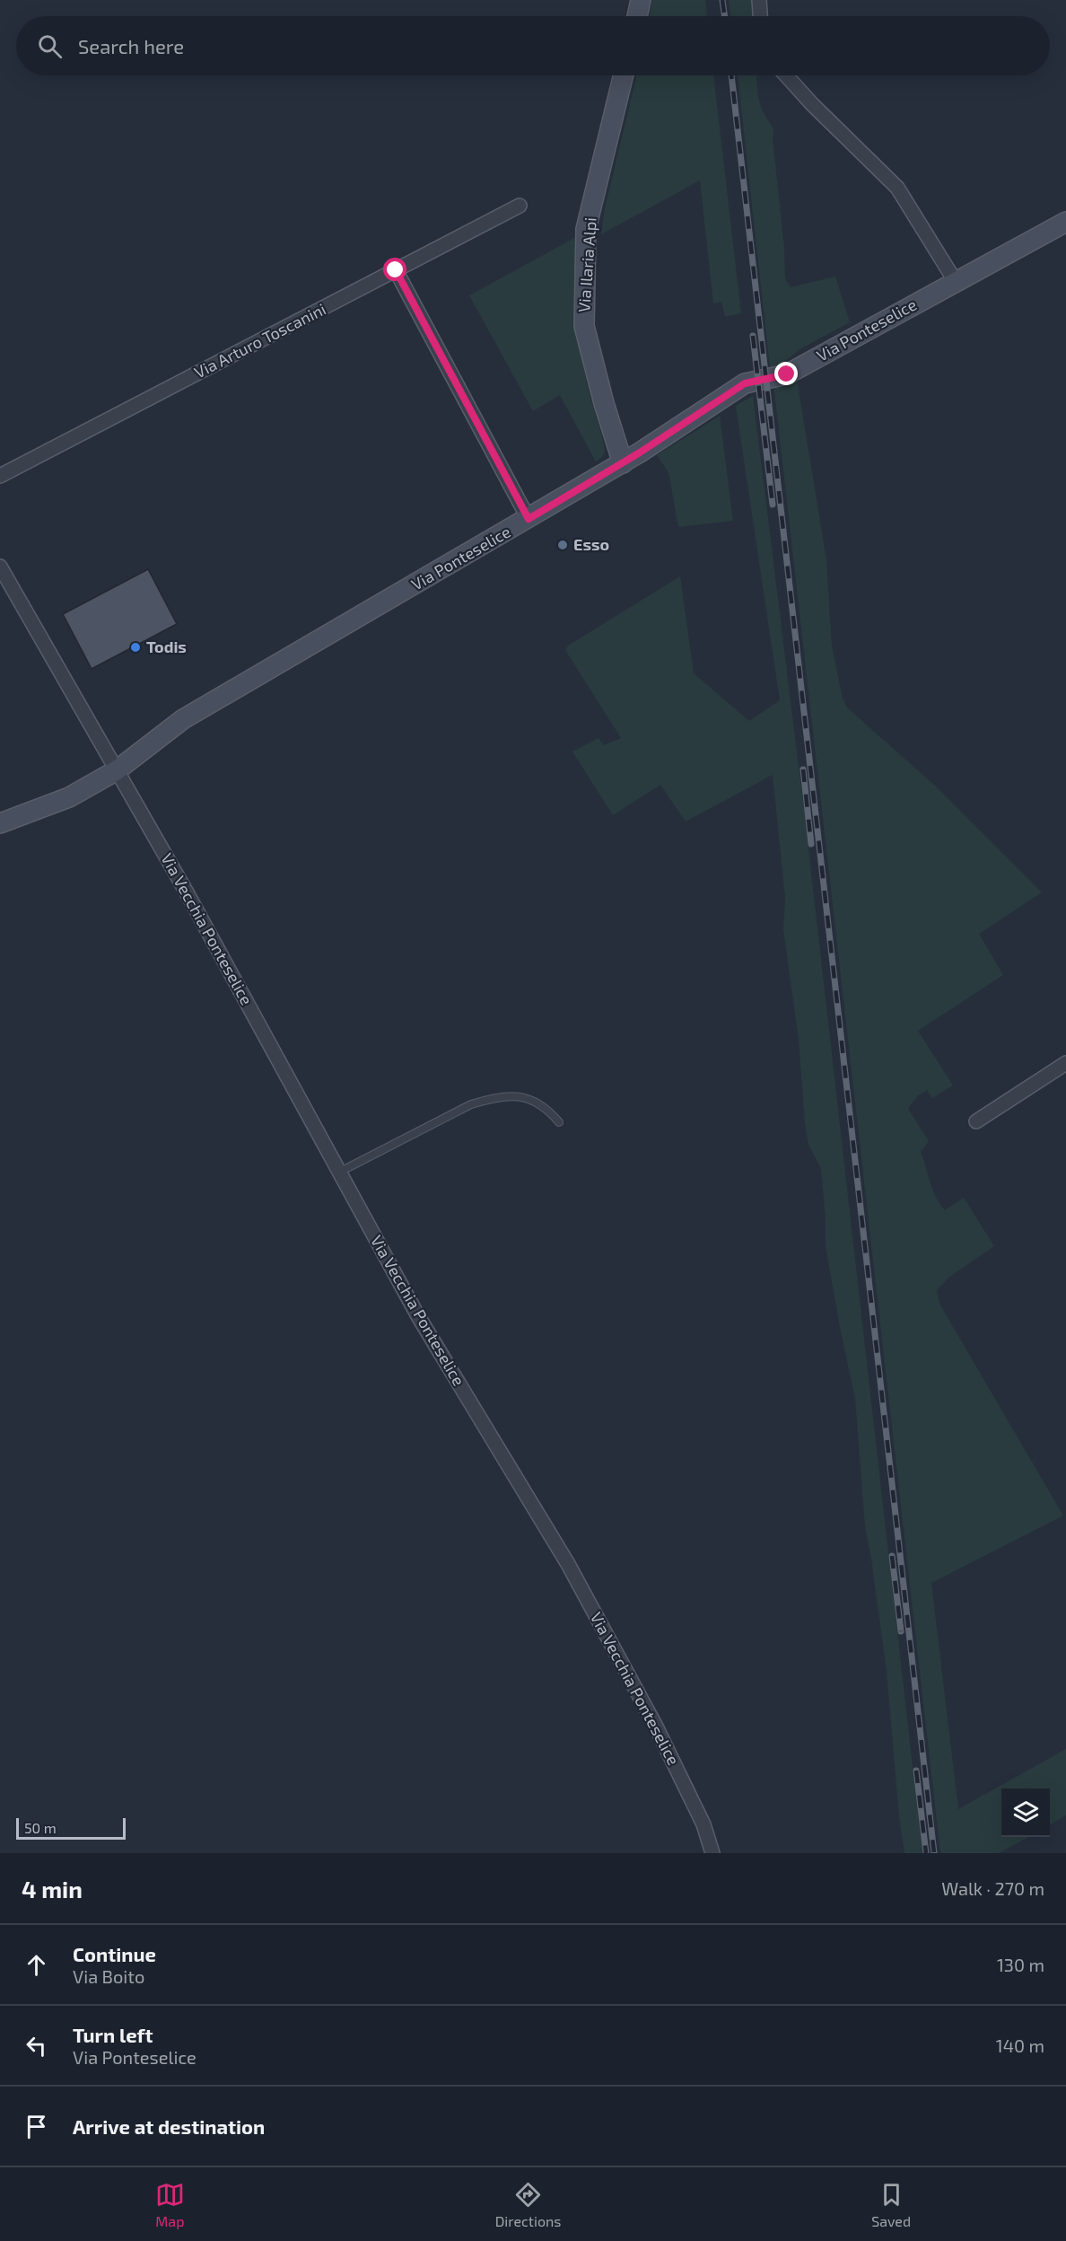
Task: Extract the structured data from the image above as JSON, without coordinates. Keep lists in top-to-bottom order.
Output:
{
  "streets": {
    "street": [
      "Via Ilaria Alpi",
      "Via Ponteselice",
      "Via Arturo Toscanini",
      "Via Vecchia Ponteselice"
    ]
  },
  "crossings": [
    ["Via Ilaria Alpi", "Via Ponteselice"],
    ["Via Ponteselice", "Via Vecchia Ponteselice"]
  ],
  "places": ["Esso", "Todis"],
  "scale_bar": "50 m",
  "page": {
    "search": "Search here",
    "scale": "50 m",
    "heading": ["4 min", "Walk · 270 m"],
    "list": [
      ["Continue", "Via Boito", "130 m"],
      ["Turn left", "Via Ponteselice", "140 m"],
      "Arrive at destination"
    ],
    "nav": ["Map", "Directions", "Saved"]
  }
}
